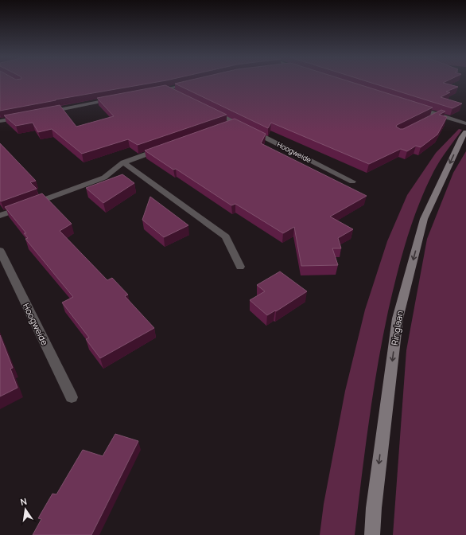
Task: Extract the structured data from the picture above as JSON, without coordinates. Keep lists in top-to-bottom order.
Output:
{
  "streets": {
    "main road": ["Ringlaan"],
    "street": ["Hoogweide"]
  },
  "one_way": ["Ringlaan"],
  "north": "top"
}
